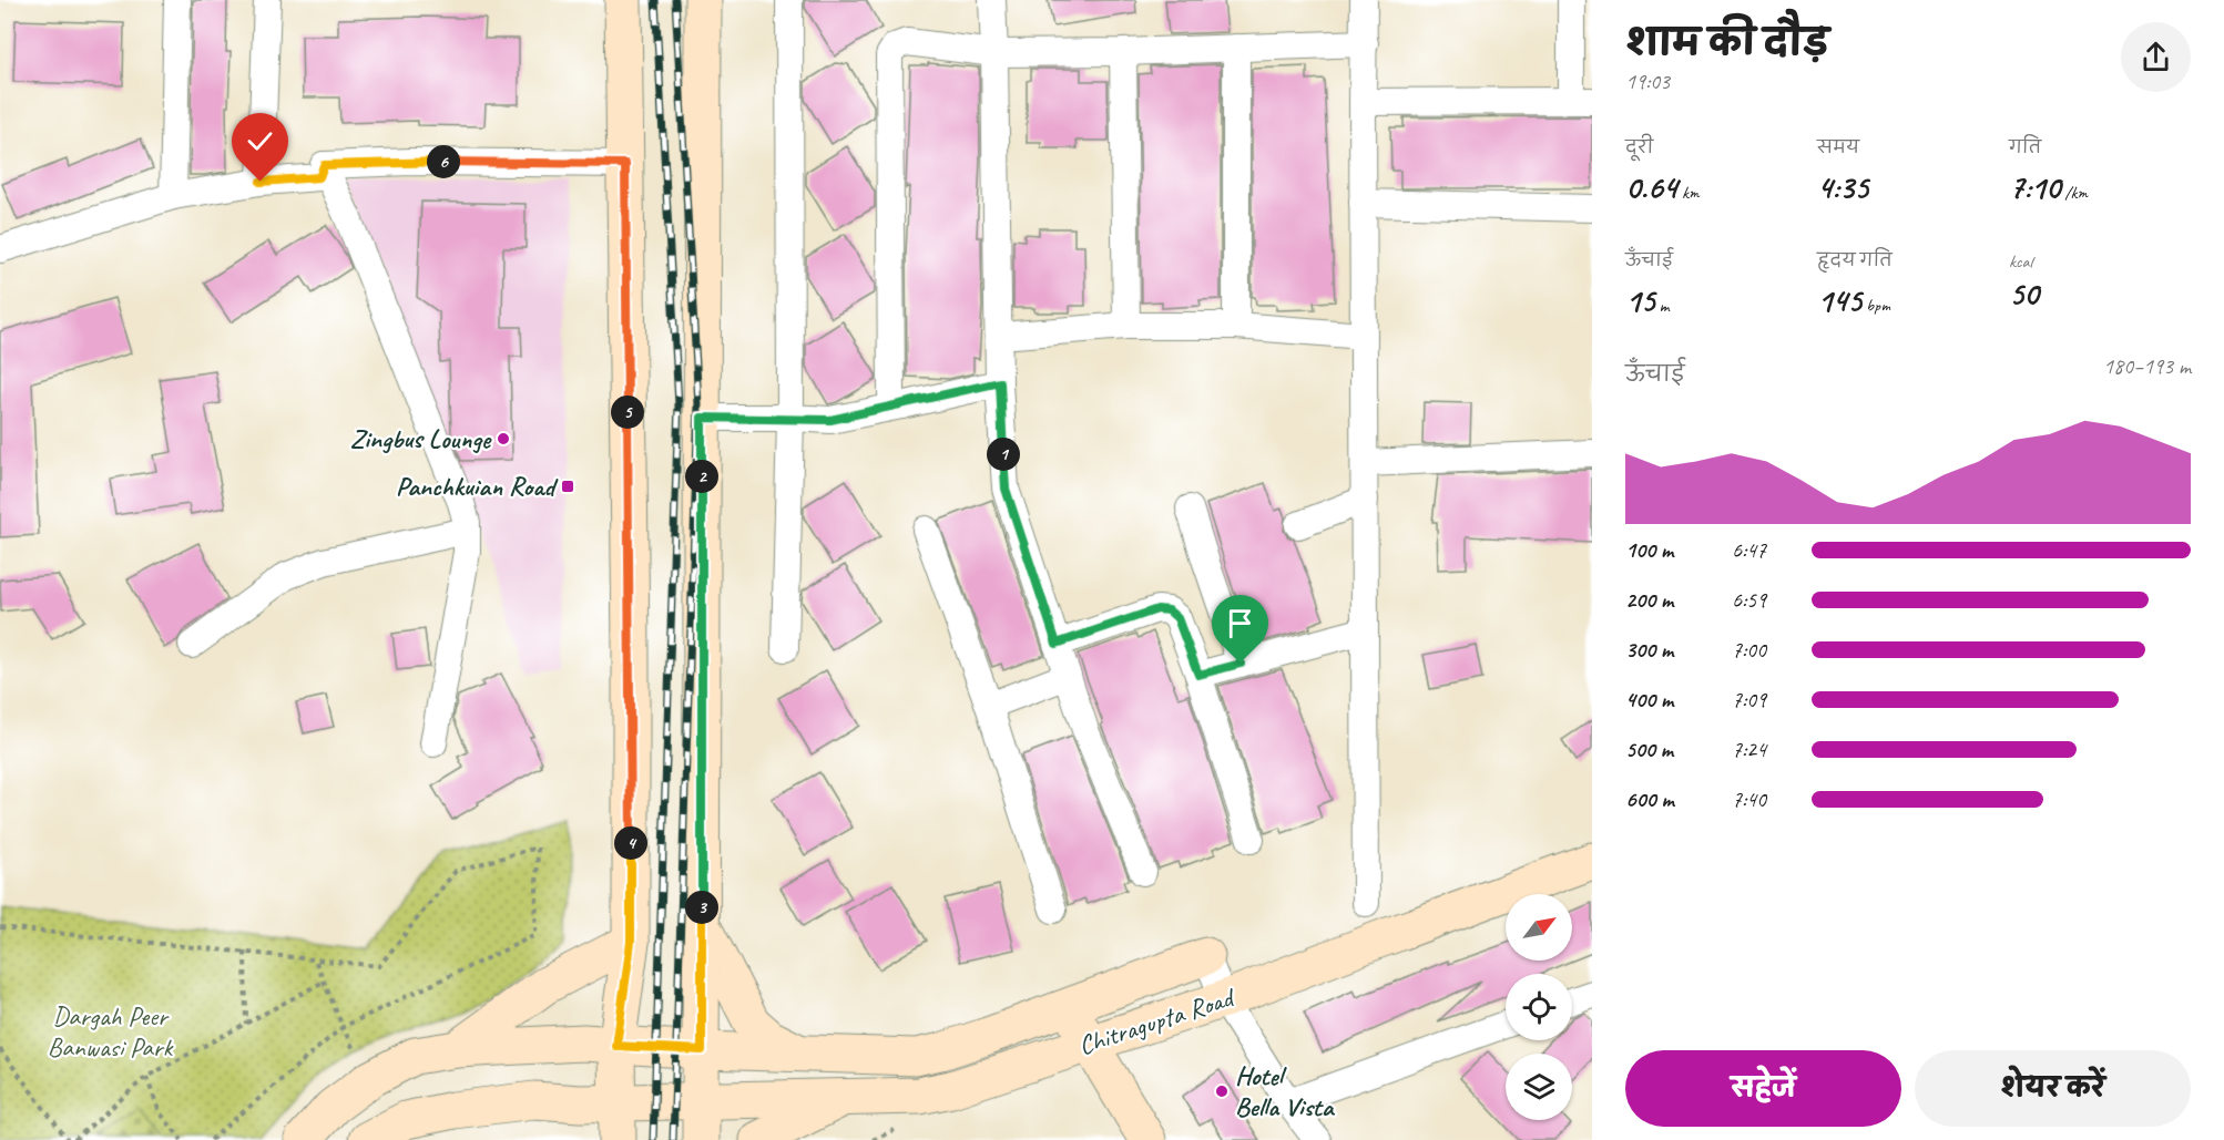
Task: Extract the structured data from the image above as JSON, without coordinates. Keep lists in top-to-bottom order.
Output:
{
  "streets": {
    "street": ["Chitragupta Road"]
  },
  "parks": ["Dargah Peer Banwasi Park"],
  "places": {
    "other": ["Zingbus Lounge", "Hotel Bella Vista"],
    "transit": ["Panchkuian Road"]
  },
  "north": "top right",
  "page": {
    "heading": ["शाम की दौड़", "19:03"],
    "stats": [
      ["दूरी", "0.64 km"],
      ["समय", "4:35"],
      ["गति", "7:10 /km"],
      ["ऊँचाई", "15 m"],
      ["हृदय गति", "145 bpm"],
      ["kcal", "50"]
    ],
    "pins": [
      "6",
      "5",
      "1",
      "2",
      "4",
      "3"
    ],
    "chart": ["ऊँचाई", "180–193 m"],
    "list": [
      {
        "name": "100 m",
        "note": "6:47"
      },
      {
        "name": "200 m",
        "note": "6:59"
      },
      {
        "name": "300 m",
        "note": "7:00"
      },
      {
        "name": "400 m",
        "note": "7:09"
      },
      {
        "name": "500 m",
        "note": "7:24"
      },
      {
        "name": "600 m",
        "note": "7:40"
      }
    ],
    "buttons": ["सहेजें", "शेयर करें"]
  }
}
